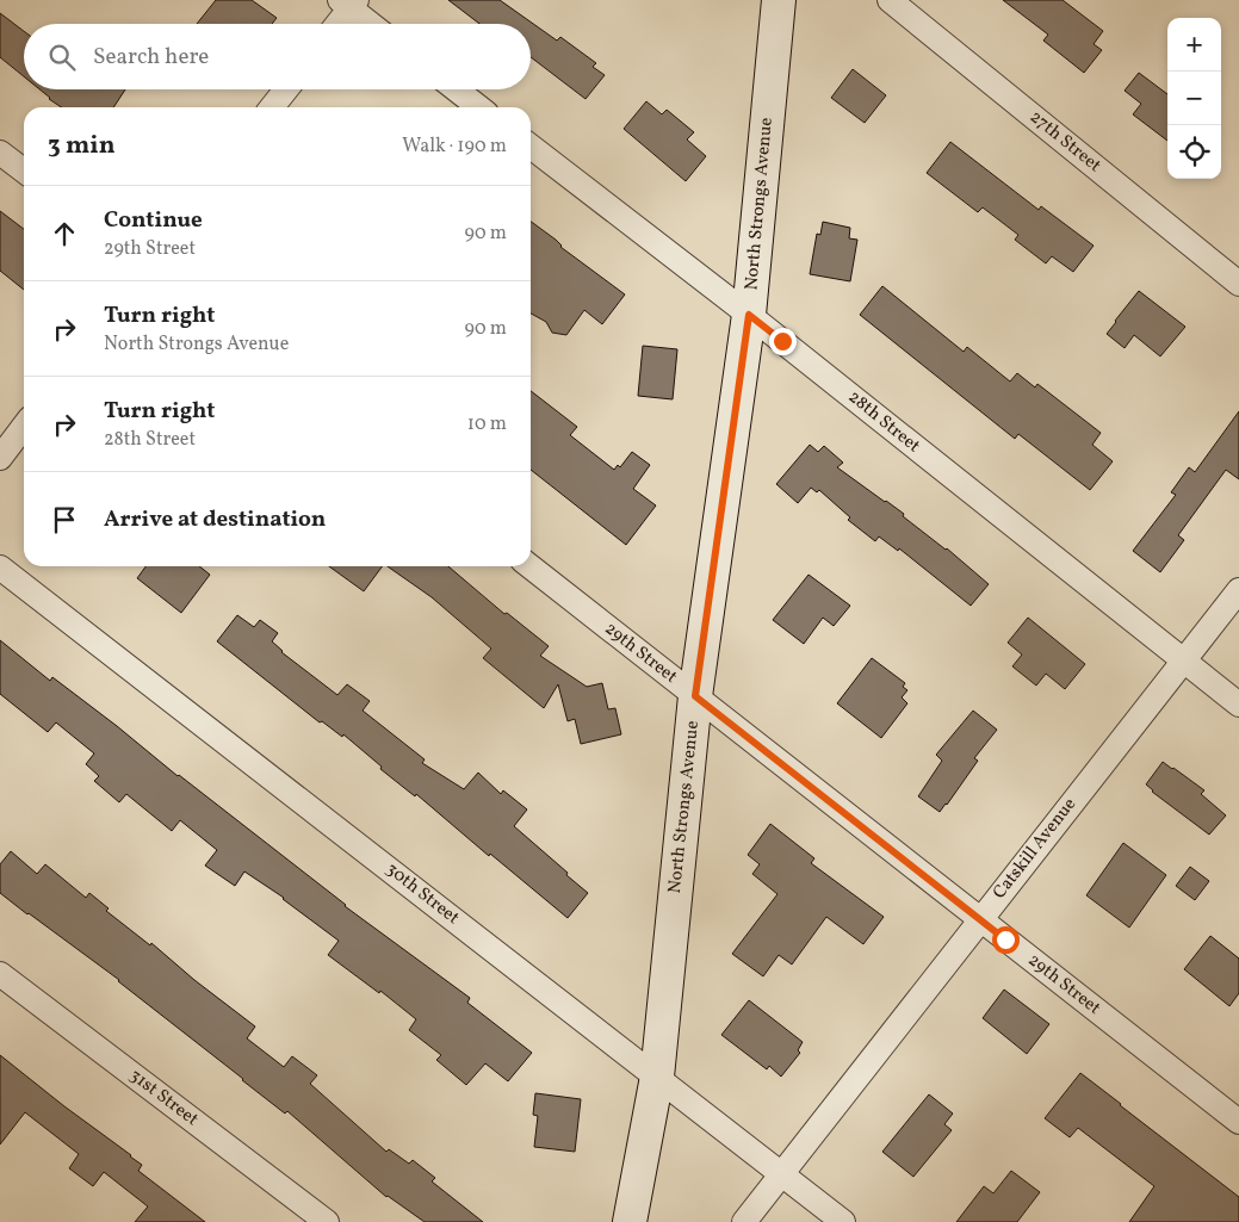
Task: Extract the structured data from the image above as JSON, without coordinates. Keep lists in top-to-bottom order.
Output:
{
  "streets": {
    "street": [
      "27th Street",
      "North Strongs Avenue",
      "28th Street",
      "29th Street",
      "Catskill Avenue",
      "30th Street",
      "31st Street"
    ]
  },
  "crossings": [
    ["North Strongs Avenue", "28th Street"],
    ["North Strongs Avenue", "29th Street"],
    ["North Strongs Avenue", "30th Street"],
    ["28th Street", "Catskill Avenue"],
    ["29th Street", "Catskill Avenue"],
    ["Catskill Avenue", "30th Street"]
  ],
  "page": {
    "map_buttons": ["+", "−"],
    "search": "Search here",
    "heading": ["3 min", "Walk · 190 m"],
    "list": [
      ["Continue", "29th Street", "90 m"],
      ["Turn right", "North Strongs Avenue", "90 m"],
      ["Turn right", "28th Street", "10 m"],
      "Arrive at destination"
    ]
  }
}
